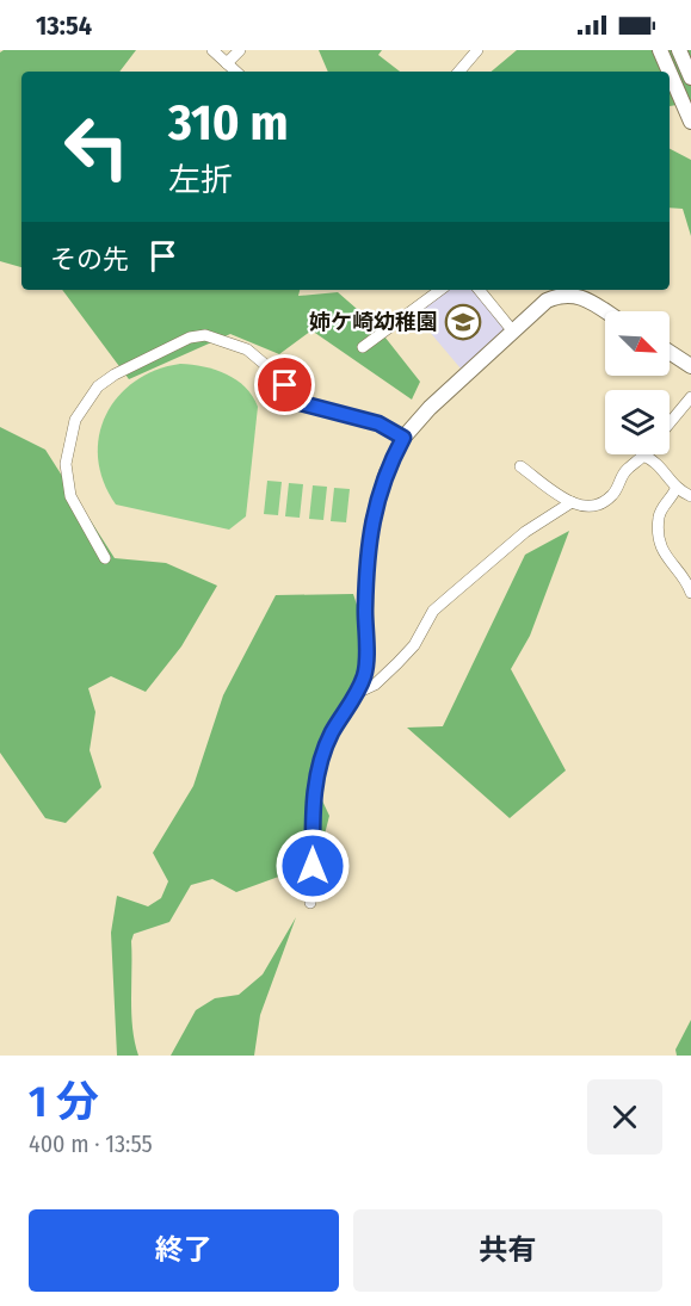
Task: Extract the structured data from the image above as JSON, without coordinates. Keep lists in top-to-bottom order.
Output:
{
  "places": {
    "school or university": ["姉ケ崎幼稚園"]
  },
  "north": "bottom right",
  "page": {
    "status": "13:54",
    "turn": ["310 m", "左折"],
    "then": "その先",
    "heading": ["1 分", "400 m · 13:55"],
    "buttons": ["終了", "共有"]
  }
}
